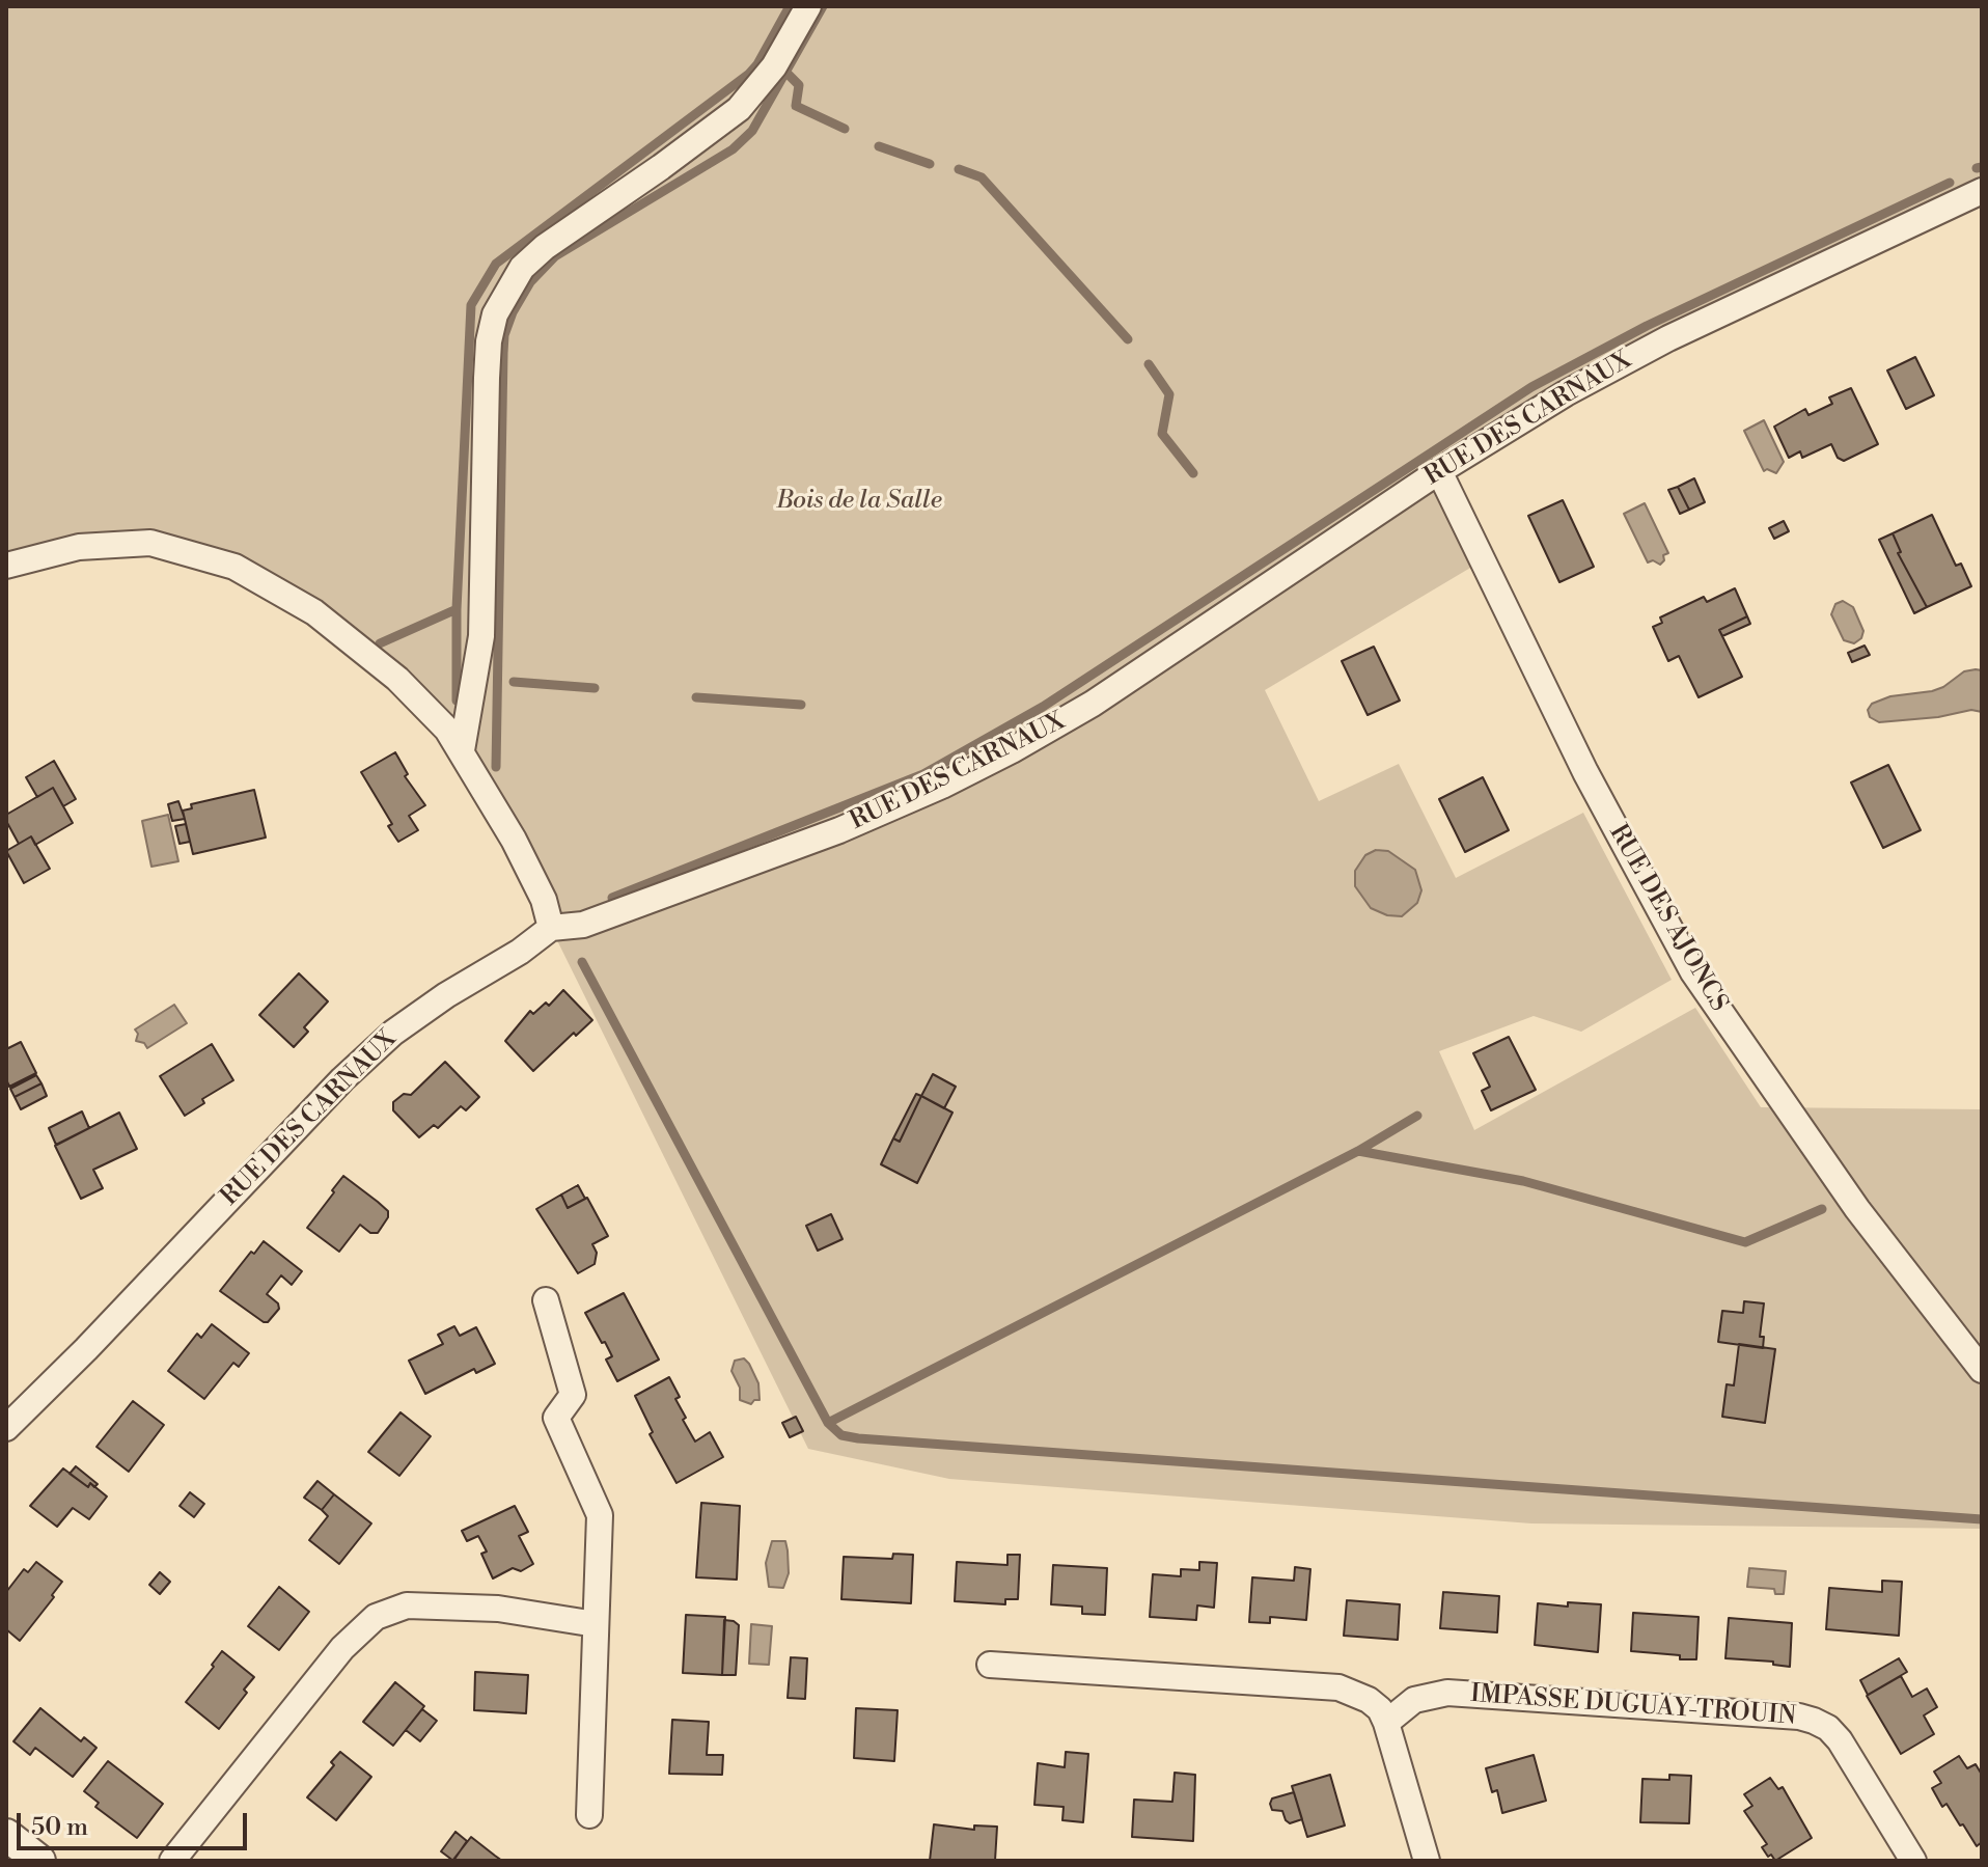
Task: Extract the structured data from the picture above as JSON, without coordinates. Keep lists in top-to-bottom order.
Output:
{
  "streets": {
    "street": ["RUE DES CARNAUX", "RUE DES AJONCS", "IMPASSE DUGUAY-TROUIN"]
  },
  "crossings": [
    ["RUE DES CARNAUX", "RUE DES AJONCS"]
  ],
  "parks": ["Bois de la Salle"],
  "scale_bar": "50 m"
}
